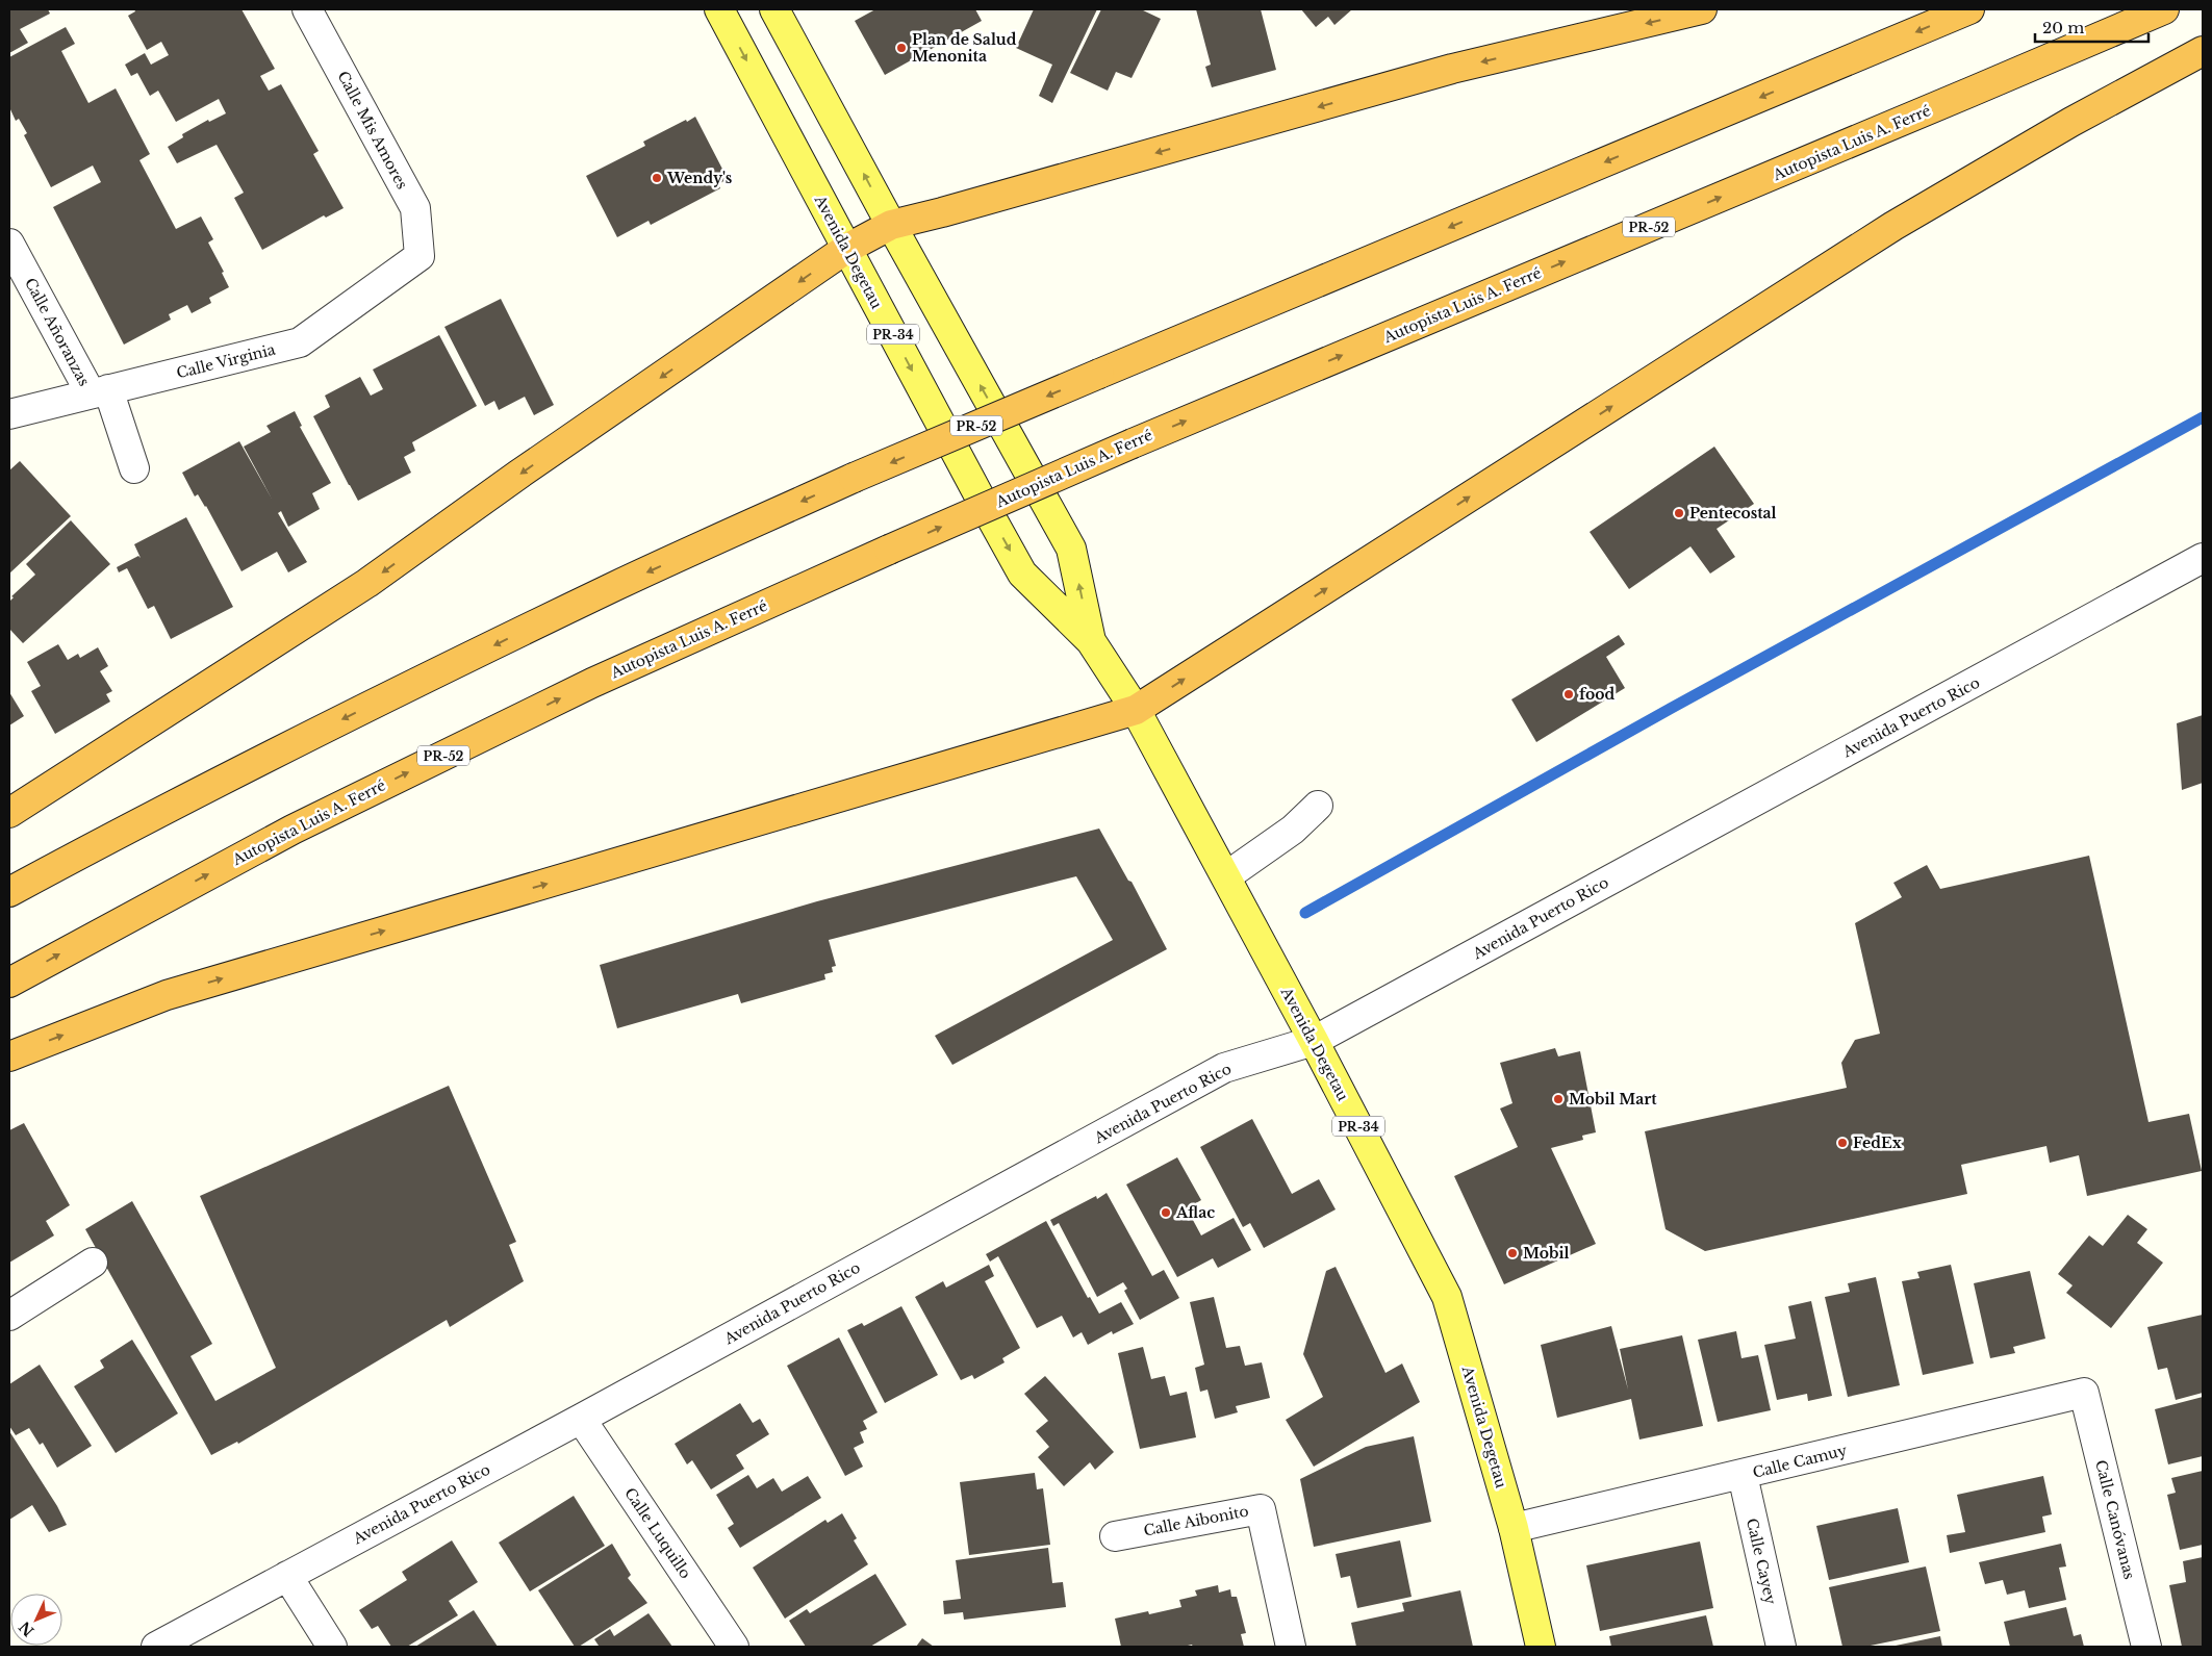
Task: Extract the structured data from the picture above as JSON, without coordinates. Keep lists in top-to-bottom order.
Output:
{
  "streets": {
    "highway": ["Autopista Luis A. Ferré", "PR-52"],
    "main road": ["Avenida Degetau", "PR-34"],
    "street": [
      "Calle Mis Amores",
      "Calle Añoranzas",
      "Calle Virginia",
      "Avenida Puerto Rico",
      "Calle Camuy",
      "Calle Canóvanas",
      "Calle Aibonito",
      "Calle Luquillo",
      "Calle Cayey"
    ]
  },
  "crossings": [
    ["Calle Mis Amores", "Calle Virginia"],
    ["Avenida Degetau", "Avenida Puerto Rico"],
    ["Avenida Degetau", "Calle Camuy"],
    ["Calle Añoranzas", "Calle Virginia"],
    ["Avenida Puerto Rico", "Calle Luquillo"],
    ["Calle Camuy", "Calle Canóvanas"],
    ["Calle Camuy", "Calle Cayey"]
  ],
  "places": [
    "Plan de Salud Menonita",
    "Wendy's",
    "Pentecostal",
    "food",
    "Mobil Mart",
    "FedEx",
    "Aflac",
    "Mobil"
  ],
  "scale_bar": "20 m",
  "north": "bottom left"
}
